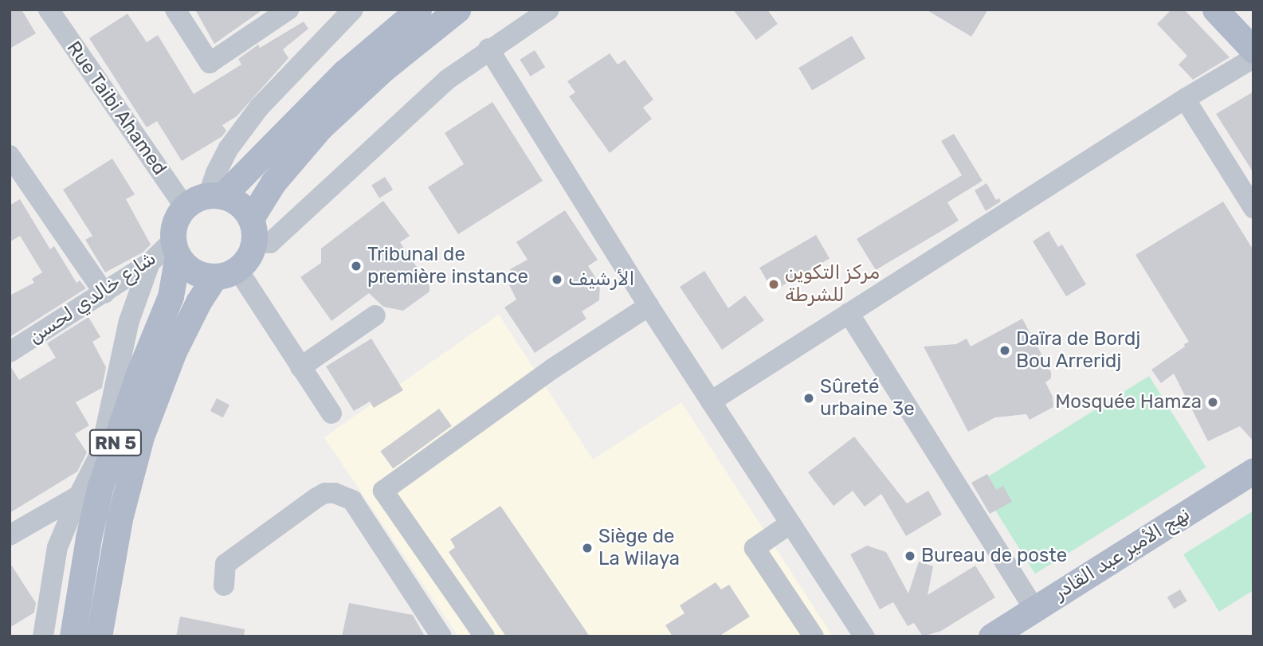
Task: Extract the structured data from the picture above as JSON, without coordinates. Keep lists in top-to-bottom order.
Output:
{
  "streets": {
    "main road": ["RN 5", "نهج الأمير عبد القادر"],
    "street": ["Rue Taibi Ahamed", "شارع خالدي لحسن"]
  },
  "crossings": [
    ["Rue Taibi Ahamed", "شارع خالدي لحسن"],
    ["Rue Taibi Ahamed", "RN 5"],
    ["شارع خالدي لحسن", "RN 5"]
  ],
  "places": [
    "Tribunal de première instance",
    "الأرشيف",
    "مركز التكوين للشرطة",
    "Daïra de Bordj Bou Arreridj",
    "Sûreté urbaine 3e",
    "Mosquée Hamza",
    "Siège de La Wilaya",
    "Bureau de poste"
  ]
}
